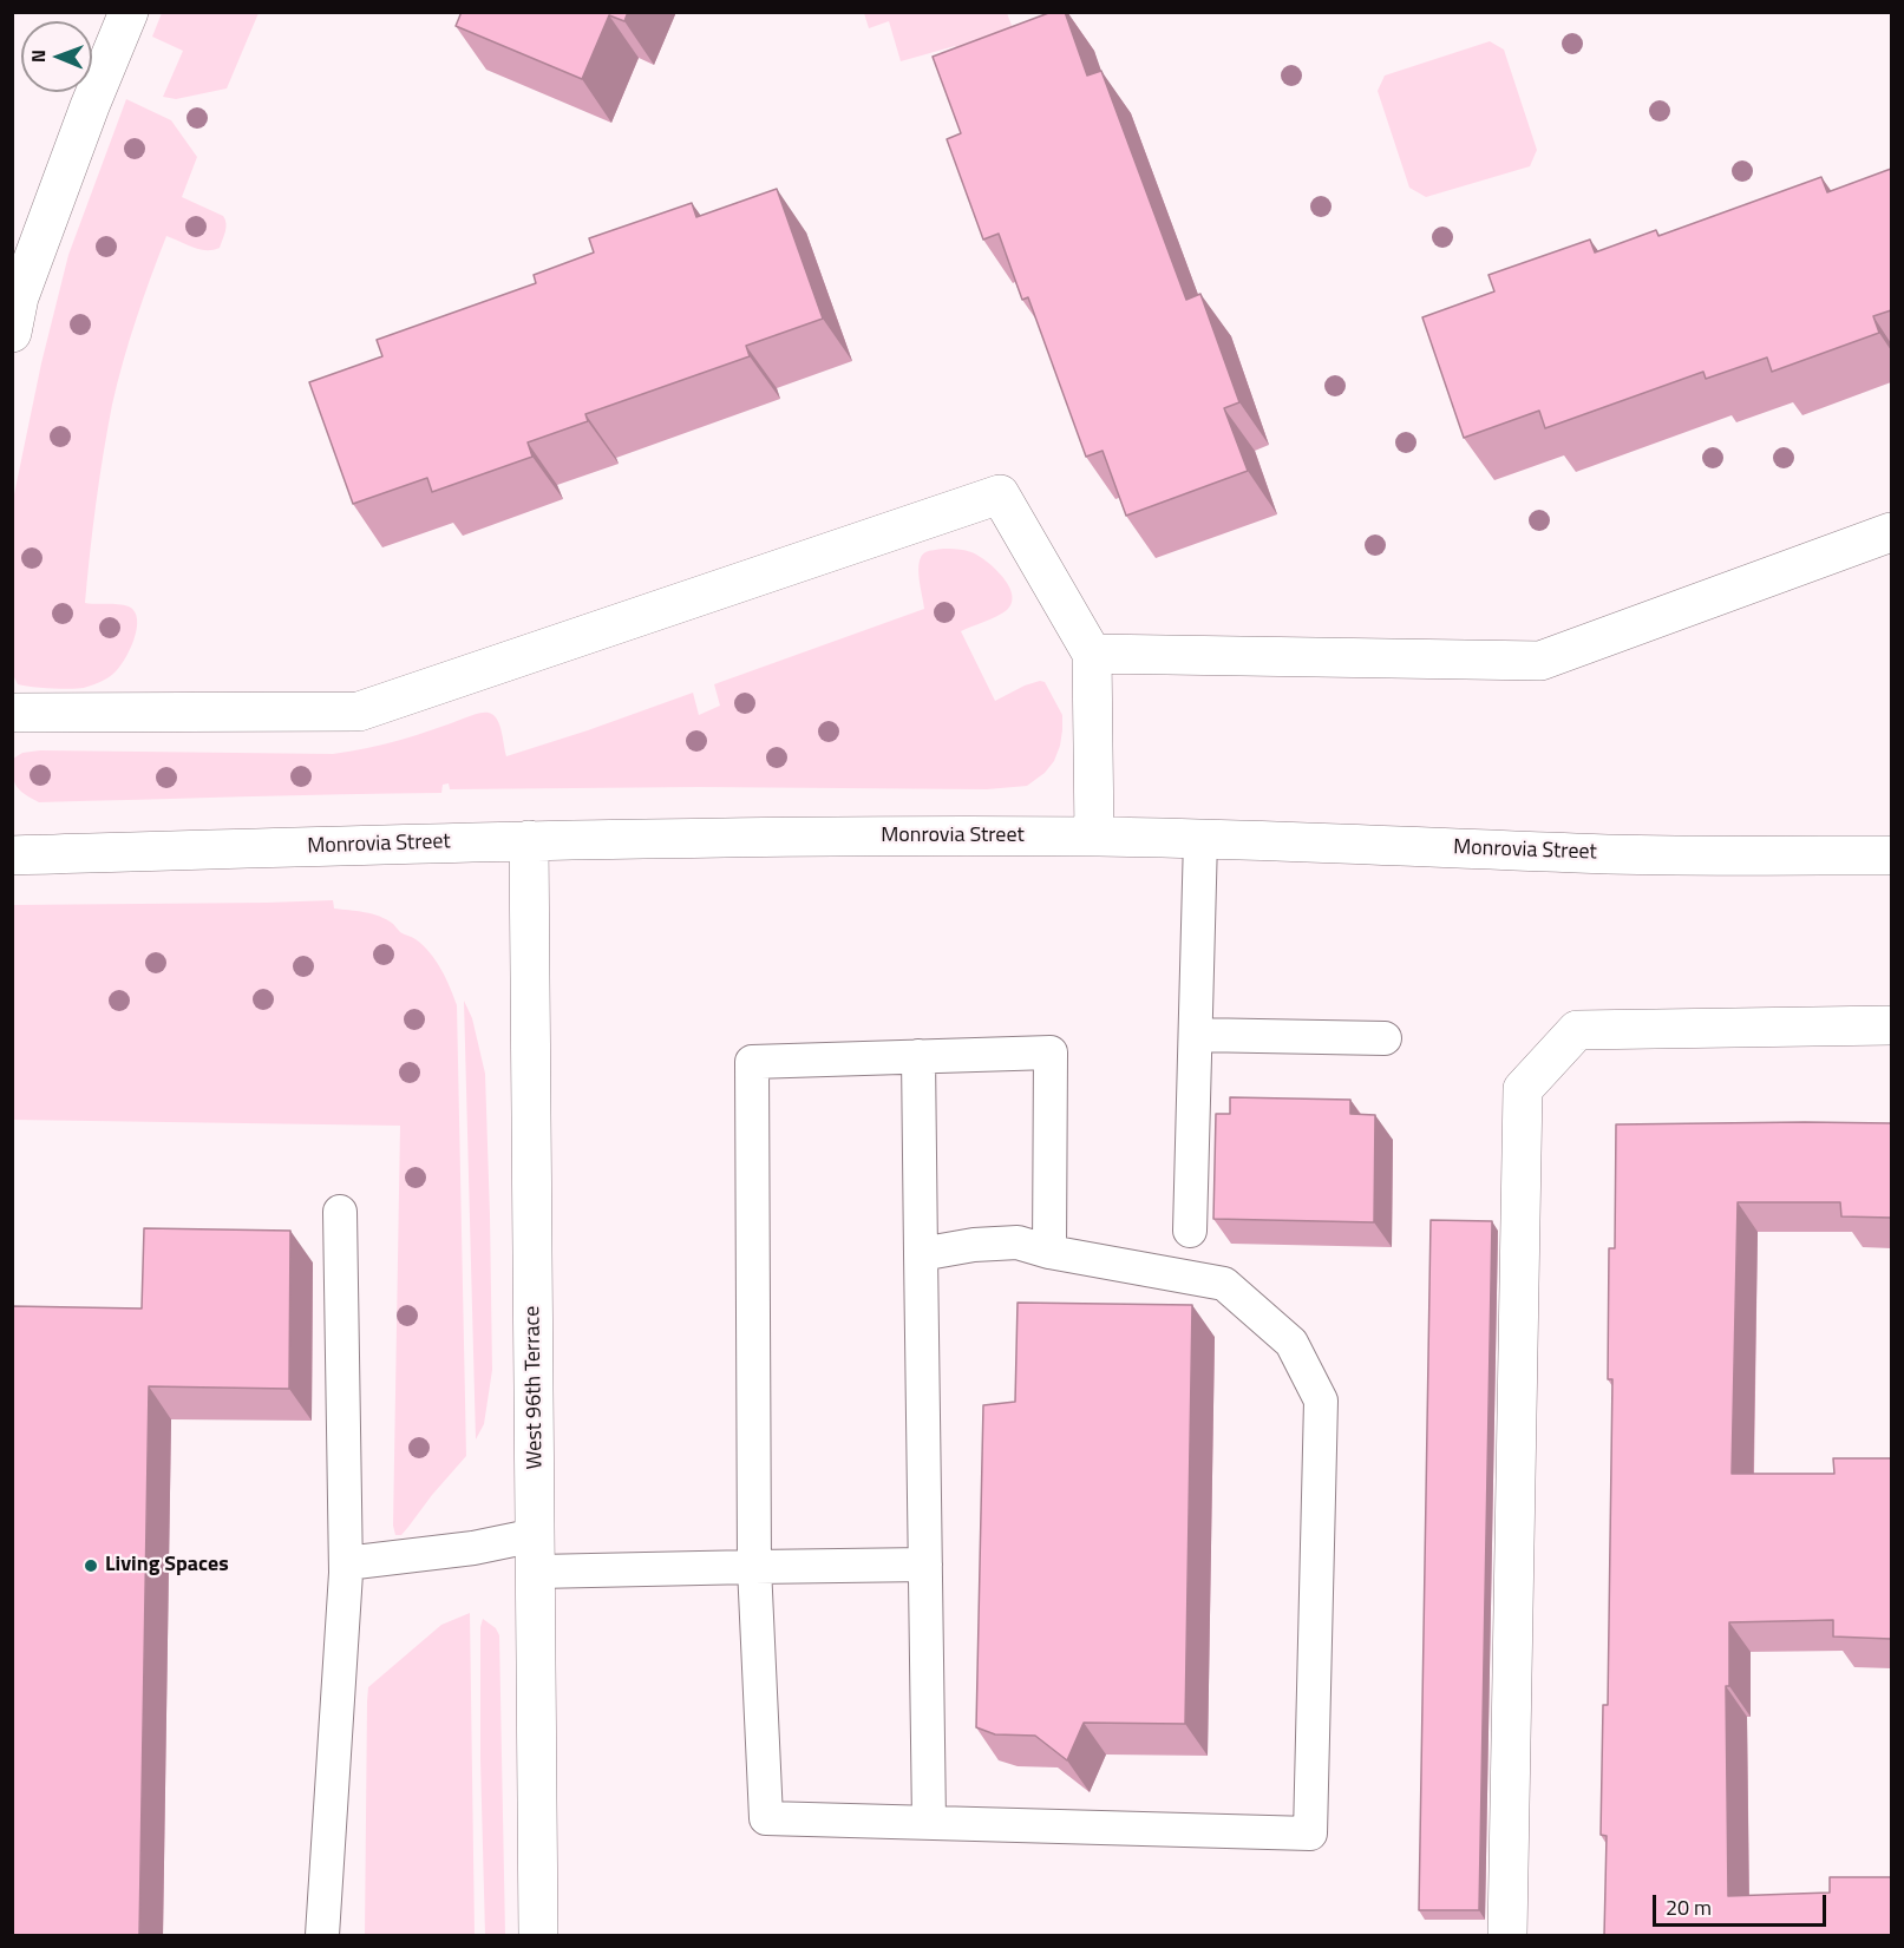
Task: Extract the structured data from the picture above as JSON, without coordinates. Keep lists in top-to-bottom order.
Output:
{
  "streets": {
    "street": ["Monrovia Street", "West 96th Terrace"]
  },
  "crossings": [
    ["Monrovia Street", "West 96th Terrace"]
  ],
  "places": ["Living Spaces"],
  "scale_bar": "20 m",
  "north": "left"
}
